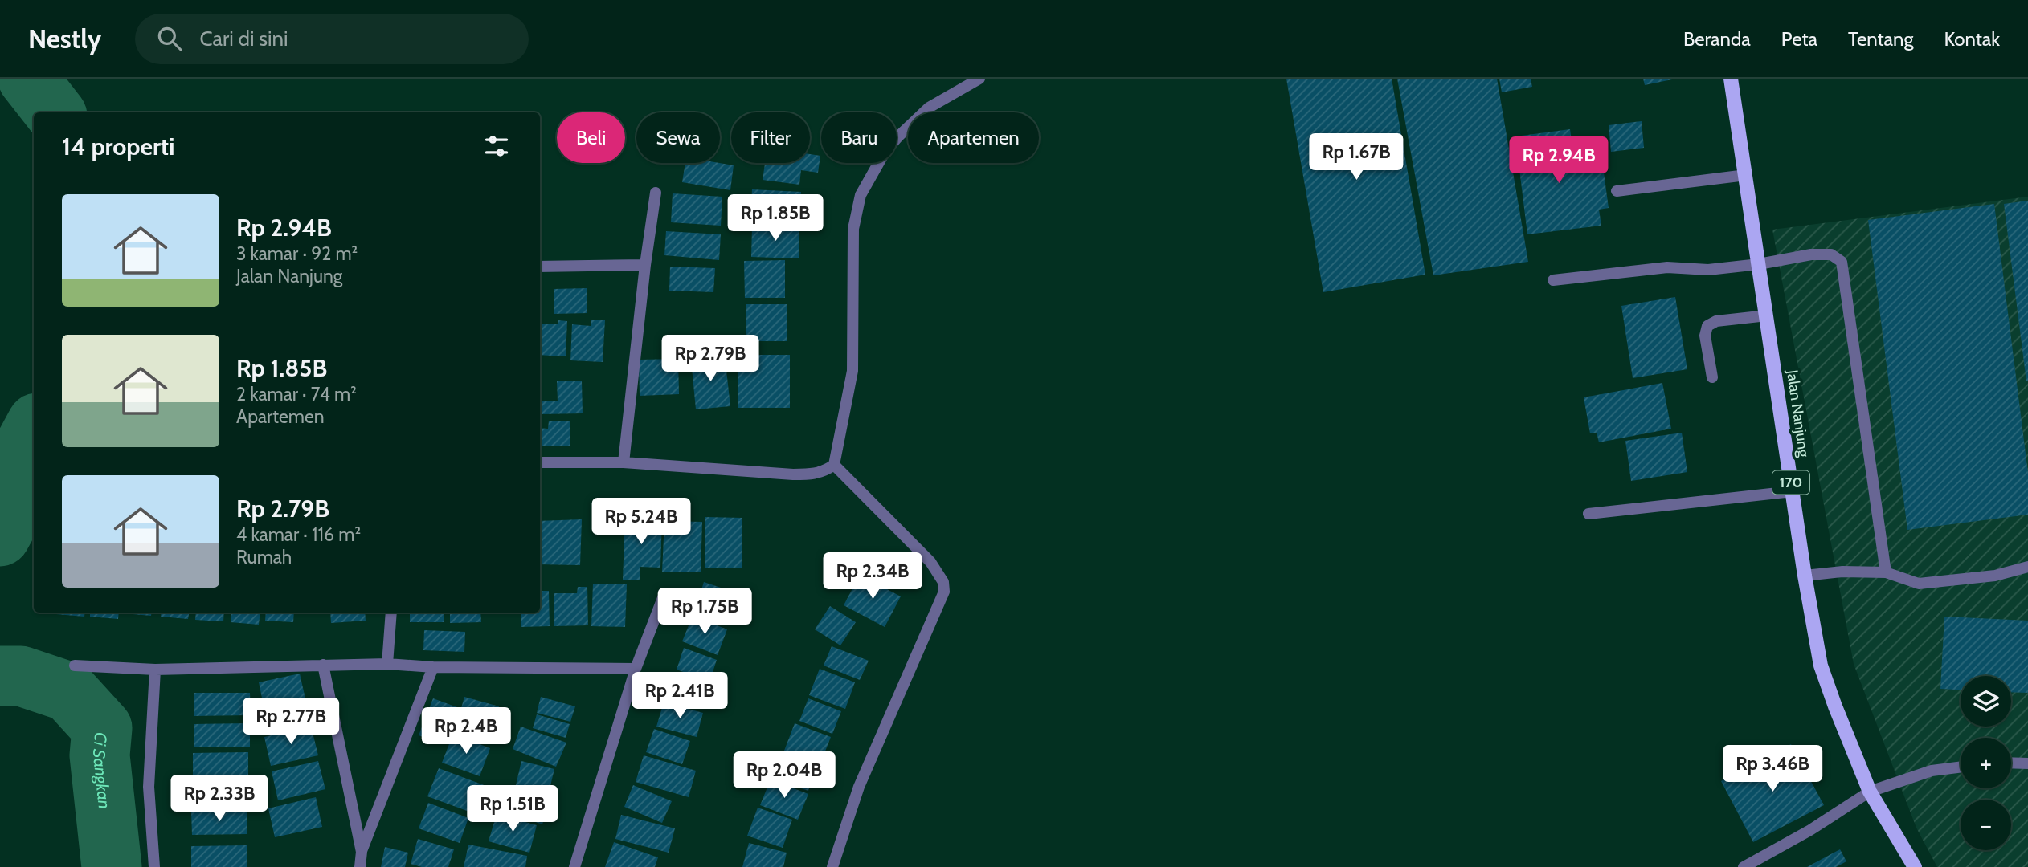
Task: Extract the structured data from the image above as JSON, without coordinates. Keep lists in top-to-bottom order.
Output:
{
  "streets": {
    "main road": ["Jalan Nanjung", "170"]
  },
  "water": ["Ci Sangkan"],
  "page": {
    "header": "Nestly",
    "search": "Cari di sini",
    "nav": [
      "Beranda",
      "Peta",
      "Tentang",
      "Kontak"
    ],
    "chip": [
      "Beli",
      "Sewa",
      "Filter",
      "Baru",
      "Apartemen"
    ],
    "heading": "14 properti",
    "price": [
      "Rp 1.67B",
      "Rp 2.94B",
      "Rp 1.85B",
      "Rp 2.79B",
      "Rp 5.24B",
      "Rp 2.34B",
      "Rp 1.75B",
      "Rp 2.41B",
      "Rp 2.77B",
      "Rp 2.4B",
      "Rp 3.46B",
      "Rp 2.04B",
      "Rp 2.33B",
      "Rp 1.51B"
    ],
    "list": [
      {
        "name": "Rp 2.94B",
        "note": "3 kamar · 92 m² · Jalan Nanjung"
      },
      {
        "name": "Rp 1.85B",
        "note": "2 kamar · 74 m² · Apartemen"
      },
      {
        "name": "Rp 2.79B",
        "note": "4 kamar · 116 m² · Rumah"
      }
    ],
    "map_buttons": ["+", "−"]
  }
}
